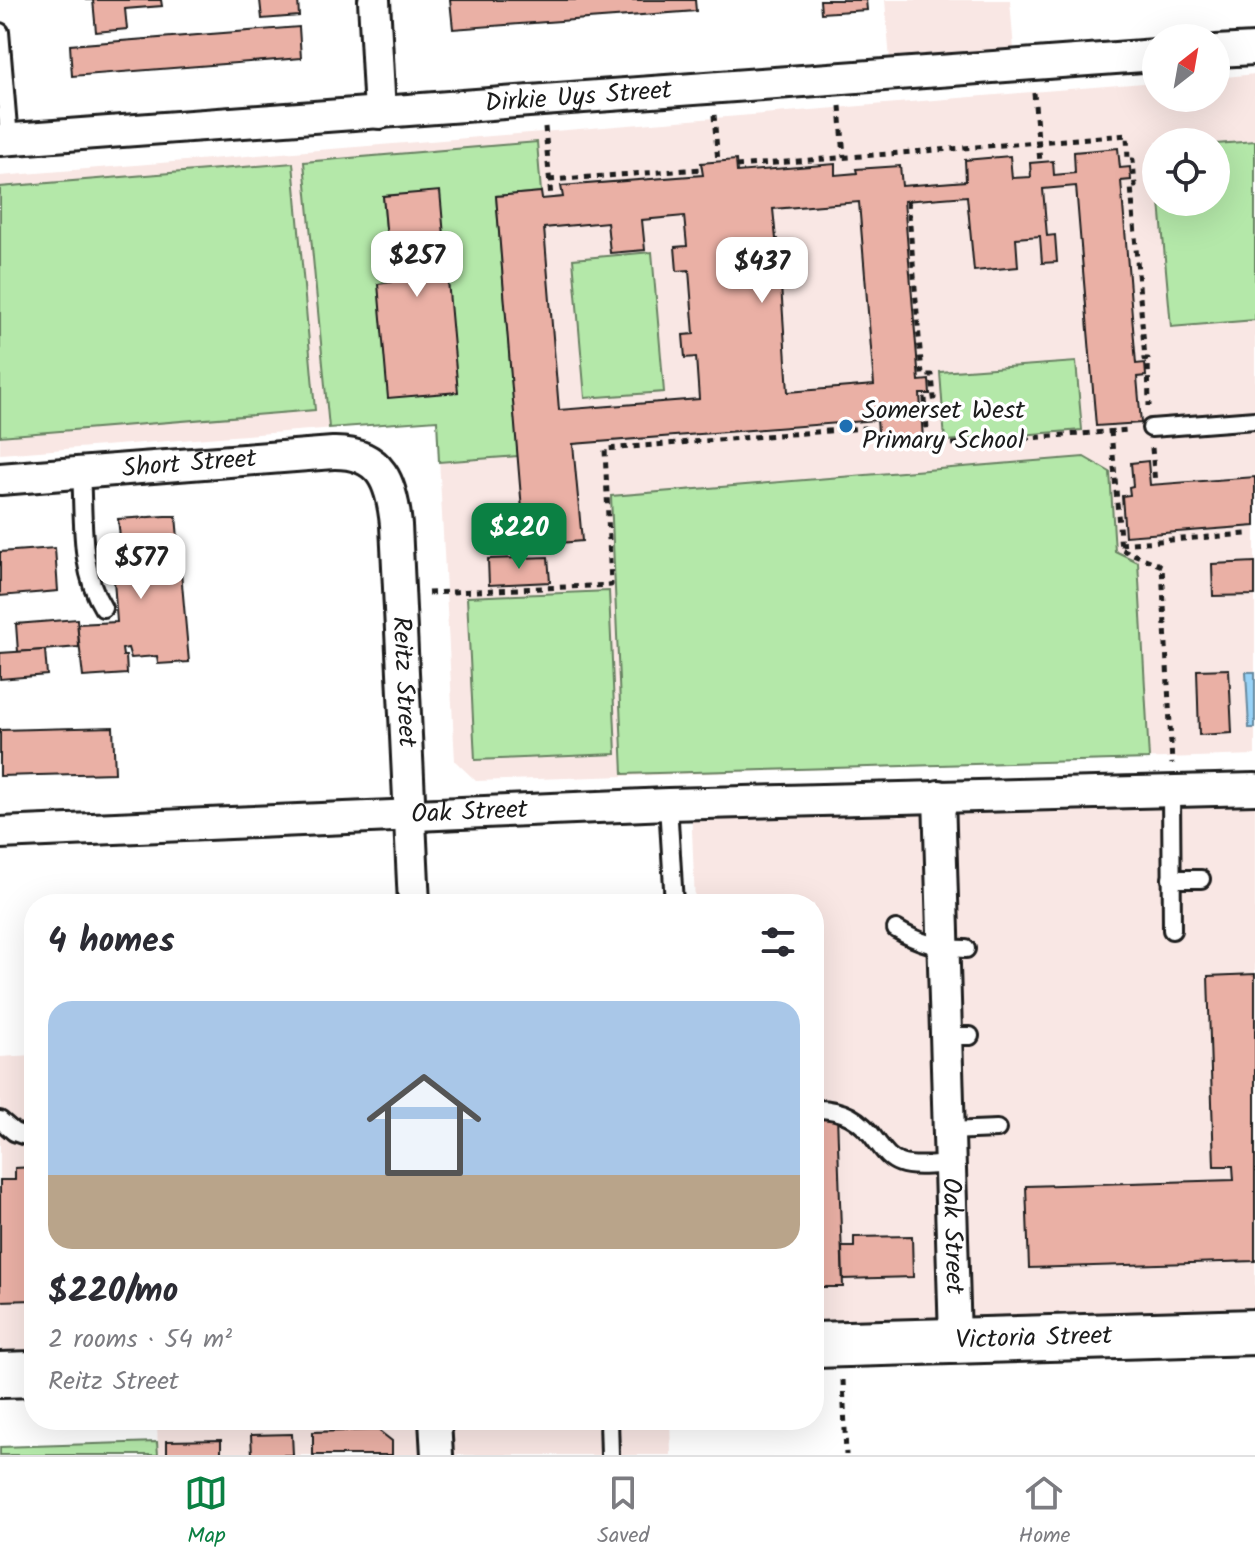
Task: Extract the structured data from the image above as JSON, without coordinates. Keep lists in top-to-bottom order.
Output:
{
  "streets": {
    "main road": ["Victoria Street"],
    "street": [
      "Dirkie Uys Street",
      "Short Street",
      "Reitz Street",
      "Oak Street"
    ]
  },
  "crossings": [
    ["Short Street", "Reitz Street"],
    ["Reitz Street", "Oak Street"],
    ["Oak Street", "Victoria Street"]
  ],
  "places": ["Somerset West Primary School"],
  "north": "top right",
  "page": {
    "price": [
      "$257",
      "$437",
      "$220",
      "$577"
    ],
    "heading": "4 homes",
    "list": [
      {
        "name": "$220/mo",
        "note": "2 rooms · 54 m² · Reitz Street"
      }
    ],
    "tabs": ["Map", "Saved", "Home"]
  }
}
